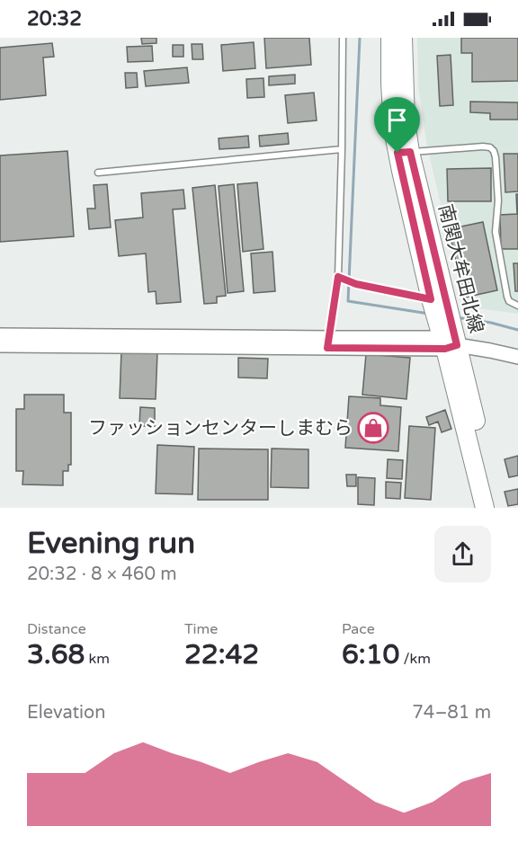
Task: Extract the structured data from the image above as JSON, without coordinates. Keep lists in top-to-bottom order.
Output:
{
  "streets": {
    "main road": ["南関大牟田北線"]
  },
  "places": {
    "shop": ["ファッションセンターしまむら"]
  },
  "page": {
    "status": "20:32",
    "heading": ["Evening run", "20:32 · 8 × 460 m"],
    "stats": [
      ["Distance", "3.68 km"],
      ["Time", "22:42"],
      ["Pace", "6:10 /km"]
    ],
    "chart": ["Elevation", "74–81 m"]
  }
}
